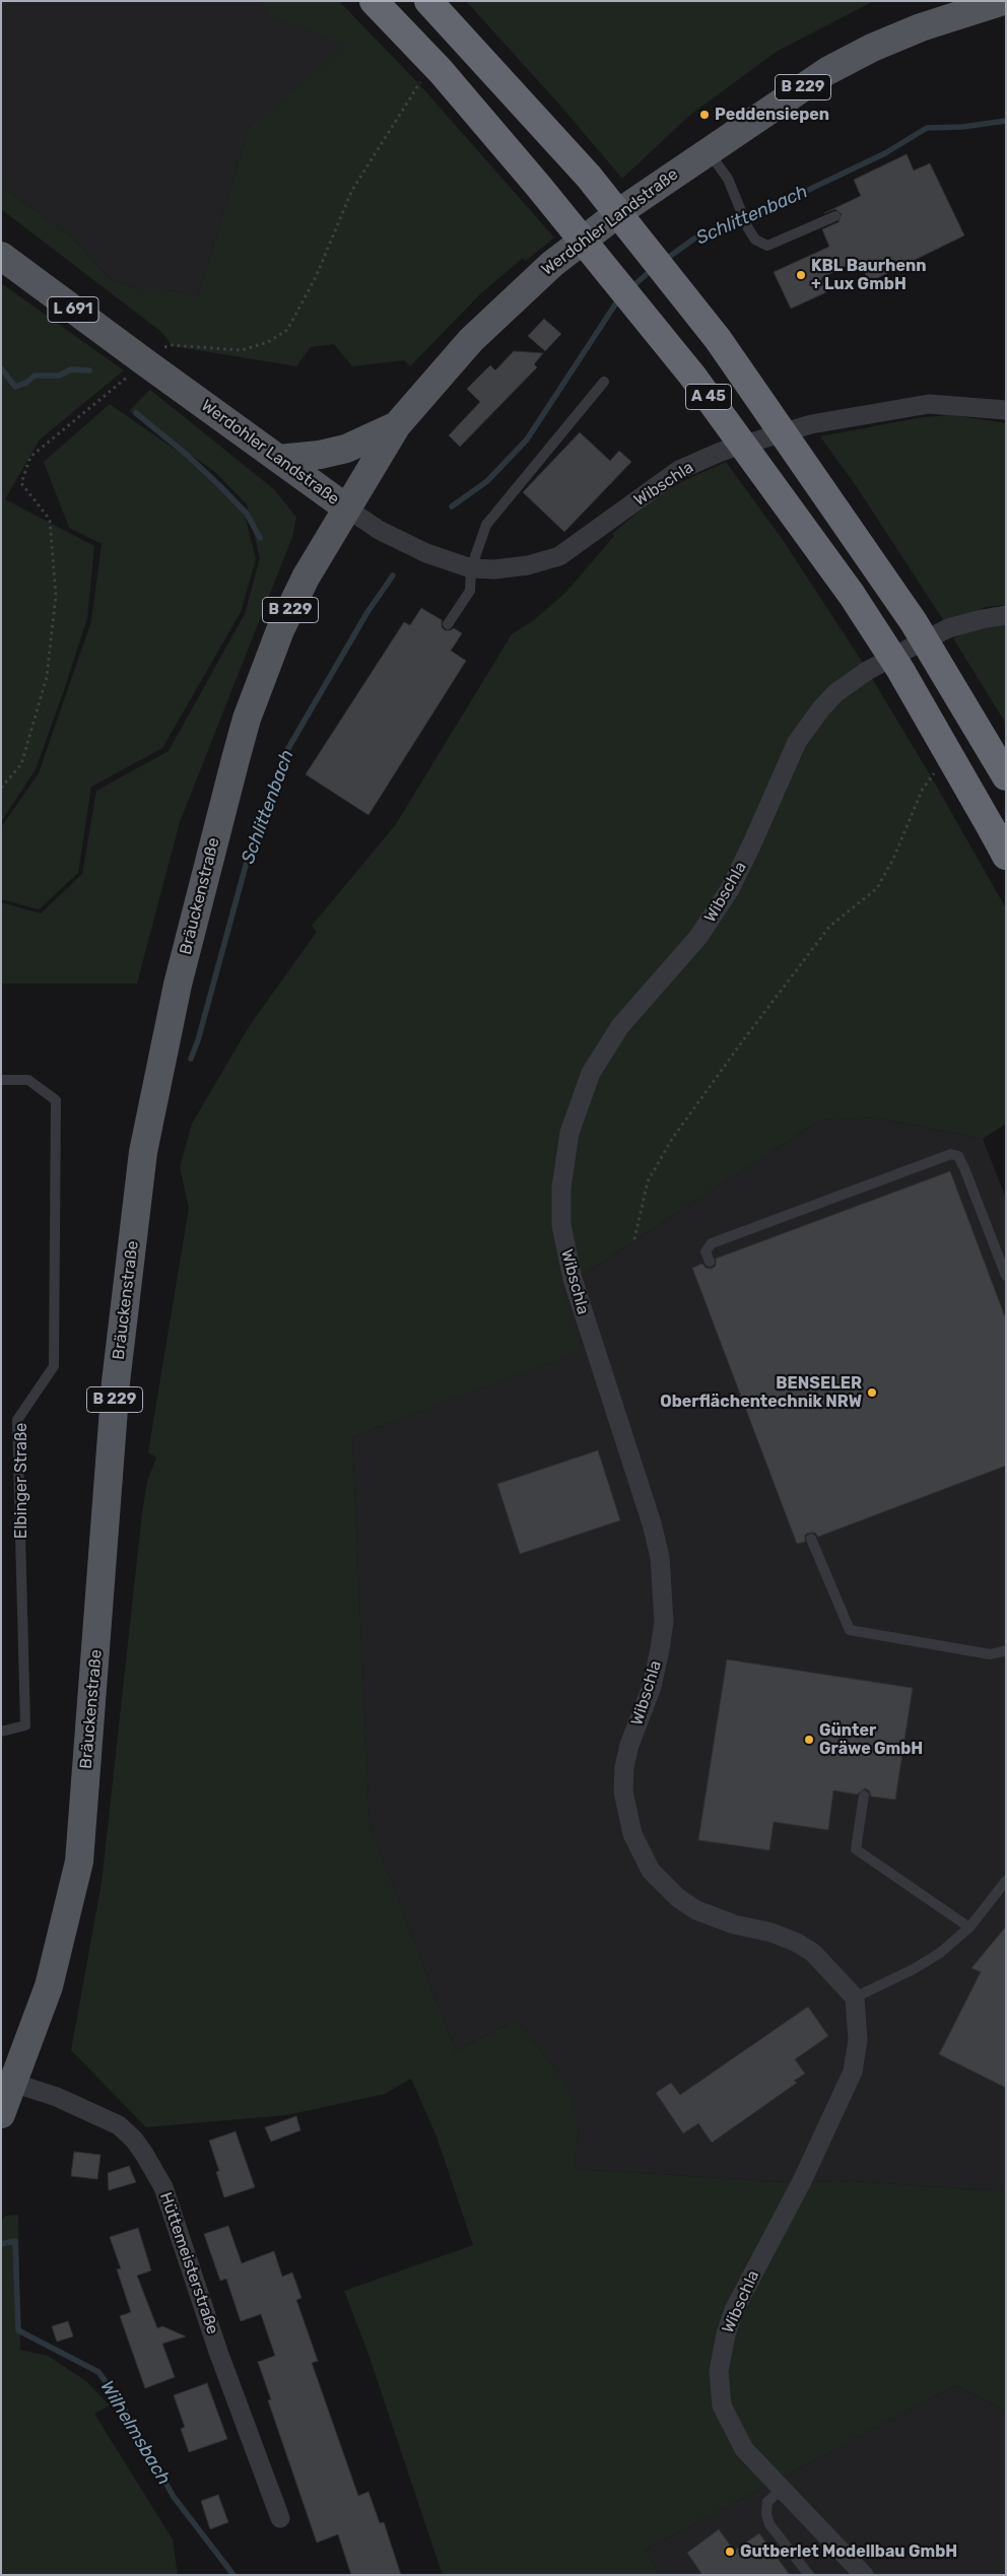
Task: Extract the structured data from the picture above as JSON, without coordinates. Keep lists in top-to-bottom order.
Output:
{
  "streets": {
    "highway": ["A 45"],
    "main road": [
      "B 229",
      "Werdohler Landstraße",
      "L 691",
      "Bräuckenstraße"
    ],
    "street": ["Wibschla", "Hüttemeisterstraße"],
    "lane": ["Elbinger Straße"]
  },
  "crossings": [
    ["B 229", "Werdohler Landstraße"],
    ["Werdohler Landstraße", "Wibschla"],
    ["Werdohler Landstraße", "Bräuckenstraße"],
    ["Wibschla", "Bräuckenstraße"],
    ["Bräuckenstraße", "Hüttemeisterstraße"]
  ],
  "water": ["Schlittenbach", "Wilhelmsbach"],
  "places": [
    "Peddensiepen",
    "KBL Baurhenn + Lux GmbH",
    "BENSELER Oberflächentechnik NRW",
    "Günter Gräwe GmbH",
    "Gutberlet Modellbau GmbH"
  ]
}
